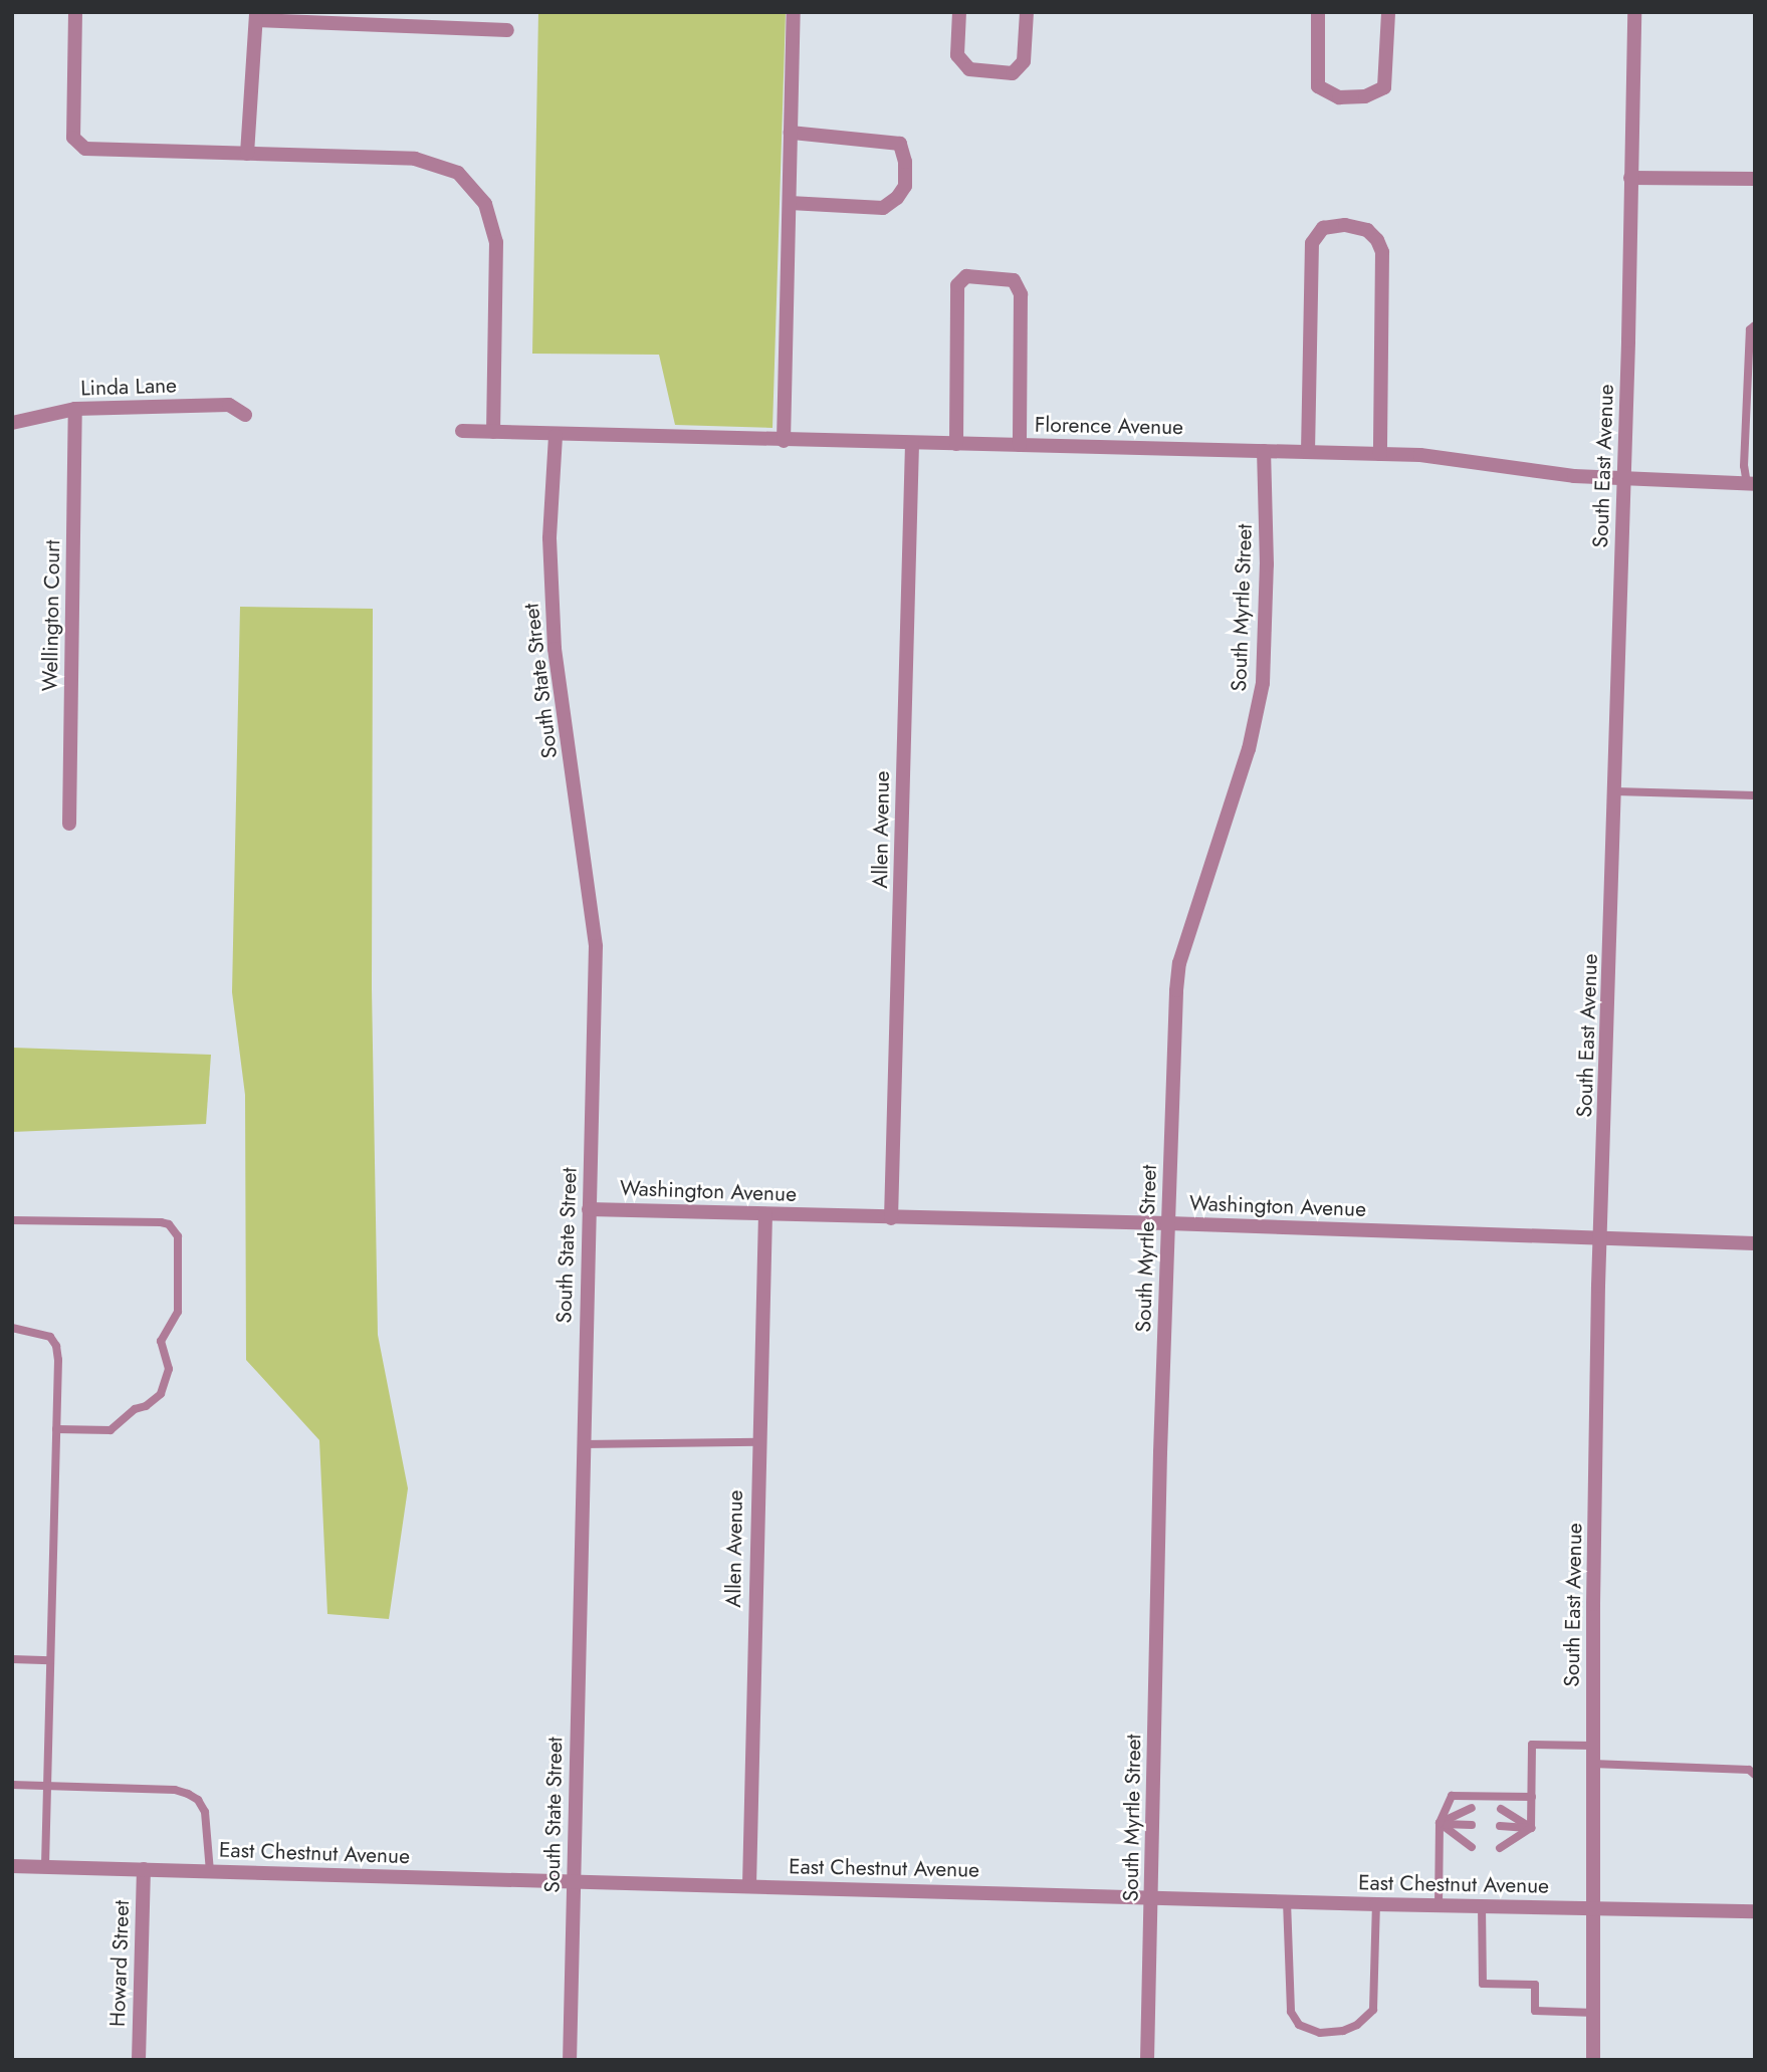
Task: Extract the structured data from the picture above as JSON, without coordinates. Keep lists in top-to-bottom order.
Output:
{
  "streets": {
    "street": [
      "Linda Lane",
      "Florence Avenue",
      "South East Avenue",
      "South Myrtle Street",
      "Wellington Court",
      "South State Street",
      "Allen Avenue",
      "Washington Avenue",
      "East Chestnut Avenue",
      "Howard Street"
    ]
  },
  "crossings": [
    ["Linda Lane", "Wellington Court"],
    ["Florence Avenue", "South East Avenue"],
    ["Florence Avenue", "South Myrtle Street"],
    ["Florence Avenue", "South State Street"],
    ["Florence Avenue", "Allen Avenue"],
    ["South East Avenue", "Washington Avenue"],
    ["South East Avenue", "East Chestnut Avenue"],
    ["South Myrtle Street", "Washington Avenue"],
    ["South Myrtle Street", "East Chestnut Avenue"],
    ["South State Street", "Washington Avenue"],
    ["South State Street", "East Chestnut Avenue"],
    ["Allen Avenue", "Washington Avenue"],
    ["Allen Avenue", "East Chestnut Avenue"],
    ["East Chestnut Avenue", "Howard Street"]
  ]
}
